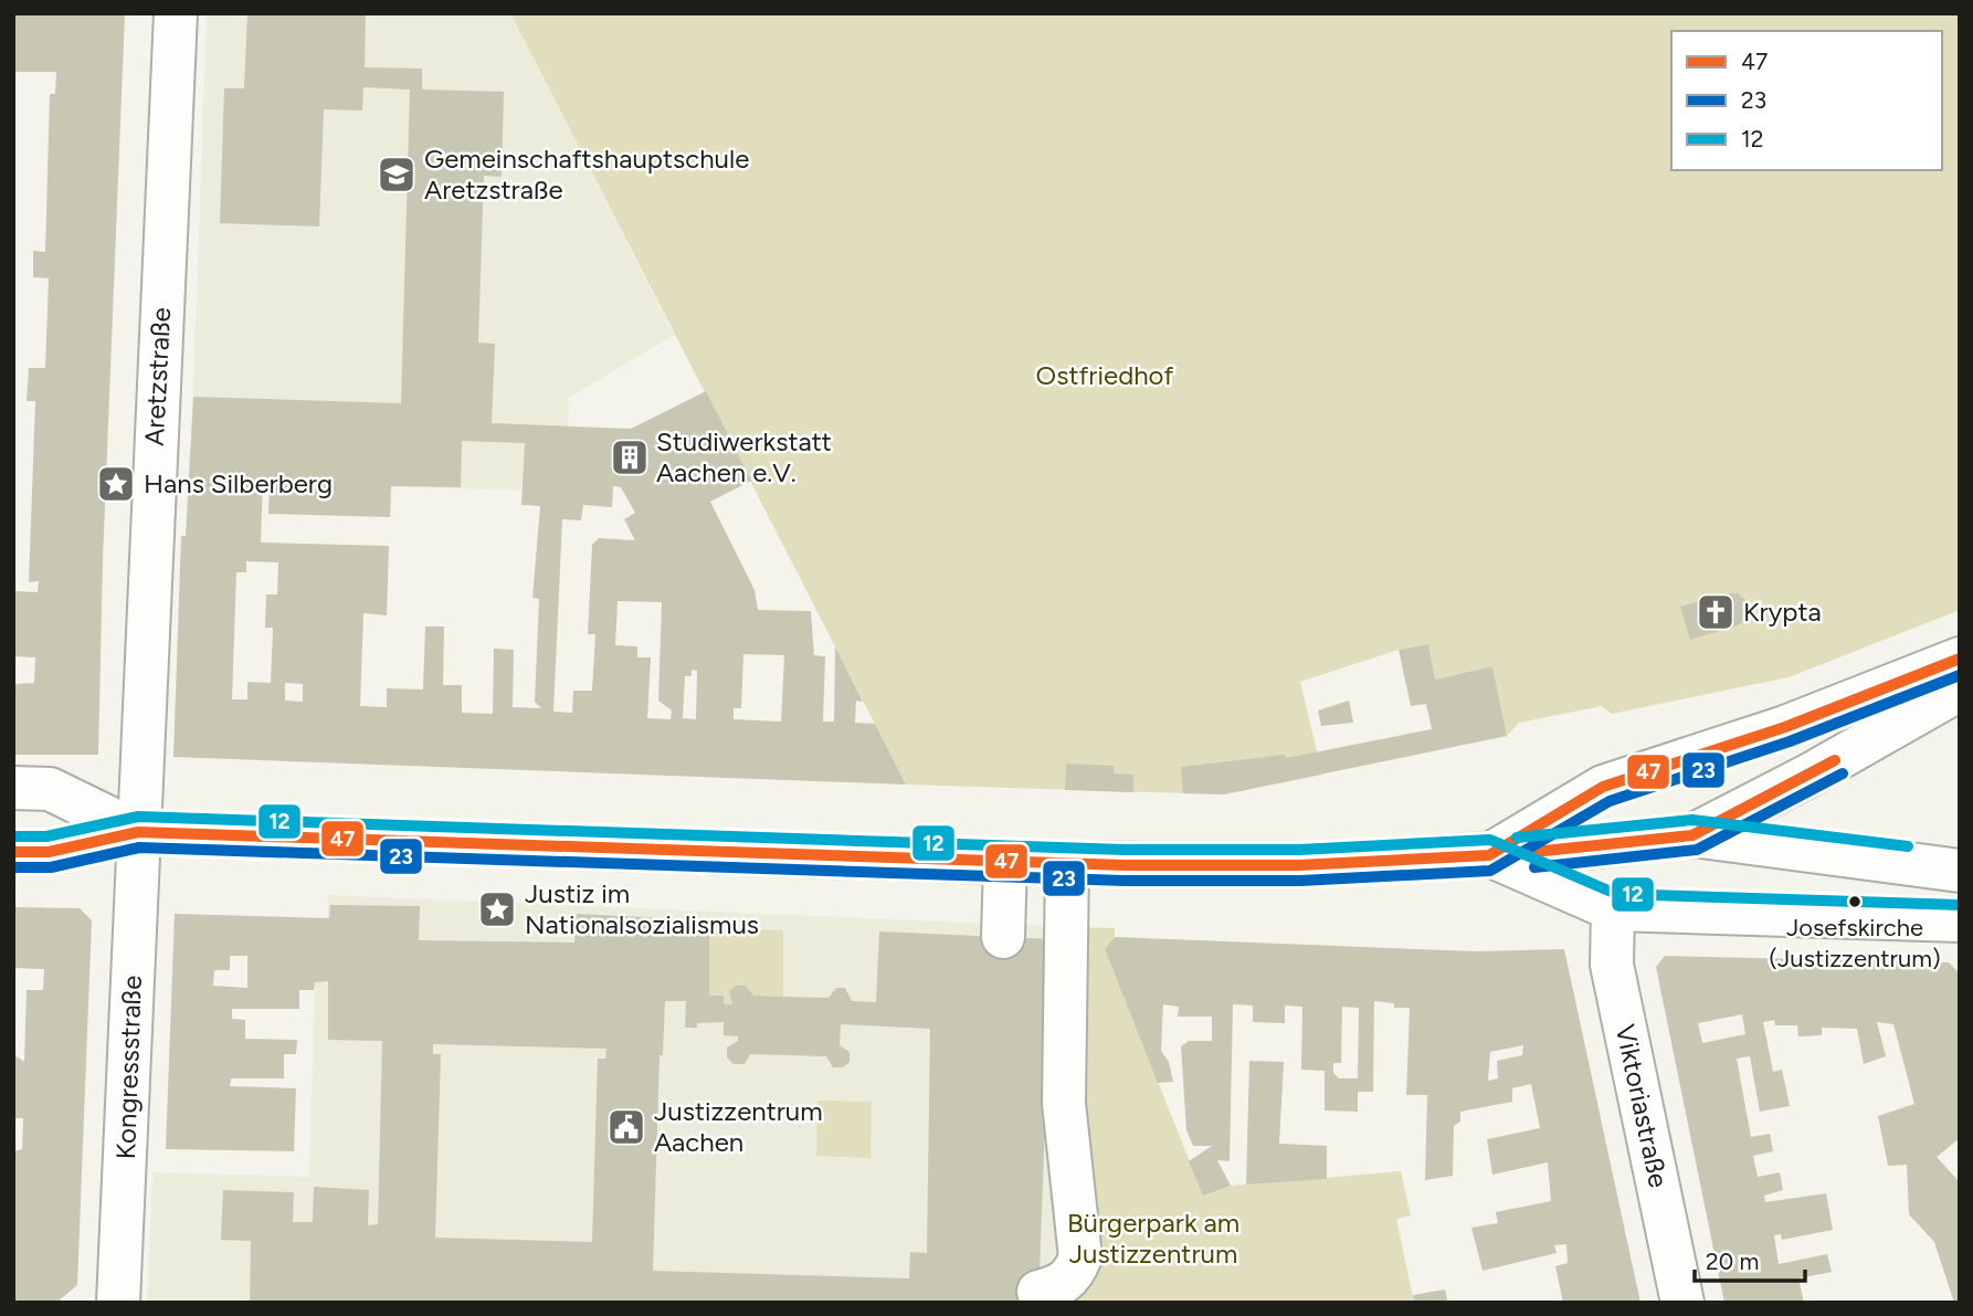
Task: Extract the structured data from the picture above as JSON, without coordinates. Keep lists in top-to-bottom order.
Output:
{
  "streets": {
    "main road": ["Aretzstraße", "Kongressstraße", "Viktoriastraße"]
  },
  "crossings": [
    ["Aretzstraße", "Kongressstraße"]
  ],
  "parks": ["Ostfriedhof", "Bürgerpark am Justizzentrum"],
  "places": {
    "school or university": ["Gemeinschaftshauptschule Aretzstraße"],
    "building": ["Studiwerkstatt Aachen e.V."],
    "place": ["Hans Silberberg", "Justiz im Nationalsozialismus"],
    "church": ["Krypta"],
    "other": ["Josefskirche (Justizzentrum)"],
    "public building": ["Justizzentrum Aachen"]
  },
  "lines": ["transit line 47", "transit line 23", "transit line 12"],
  "legend": ["47", "23", "12"],
  "scale_bar": "20 m"
}
